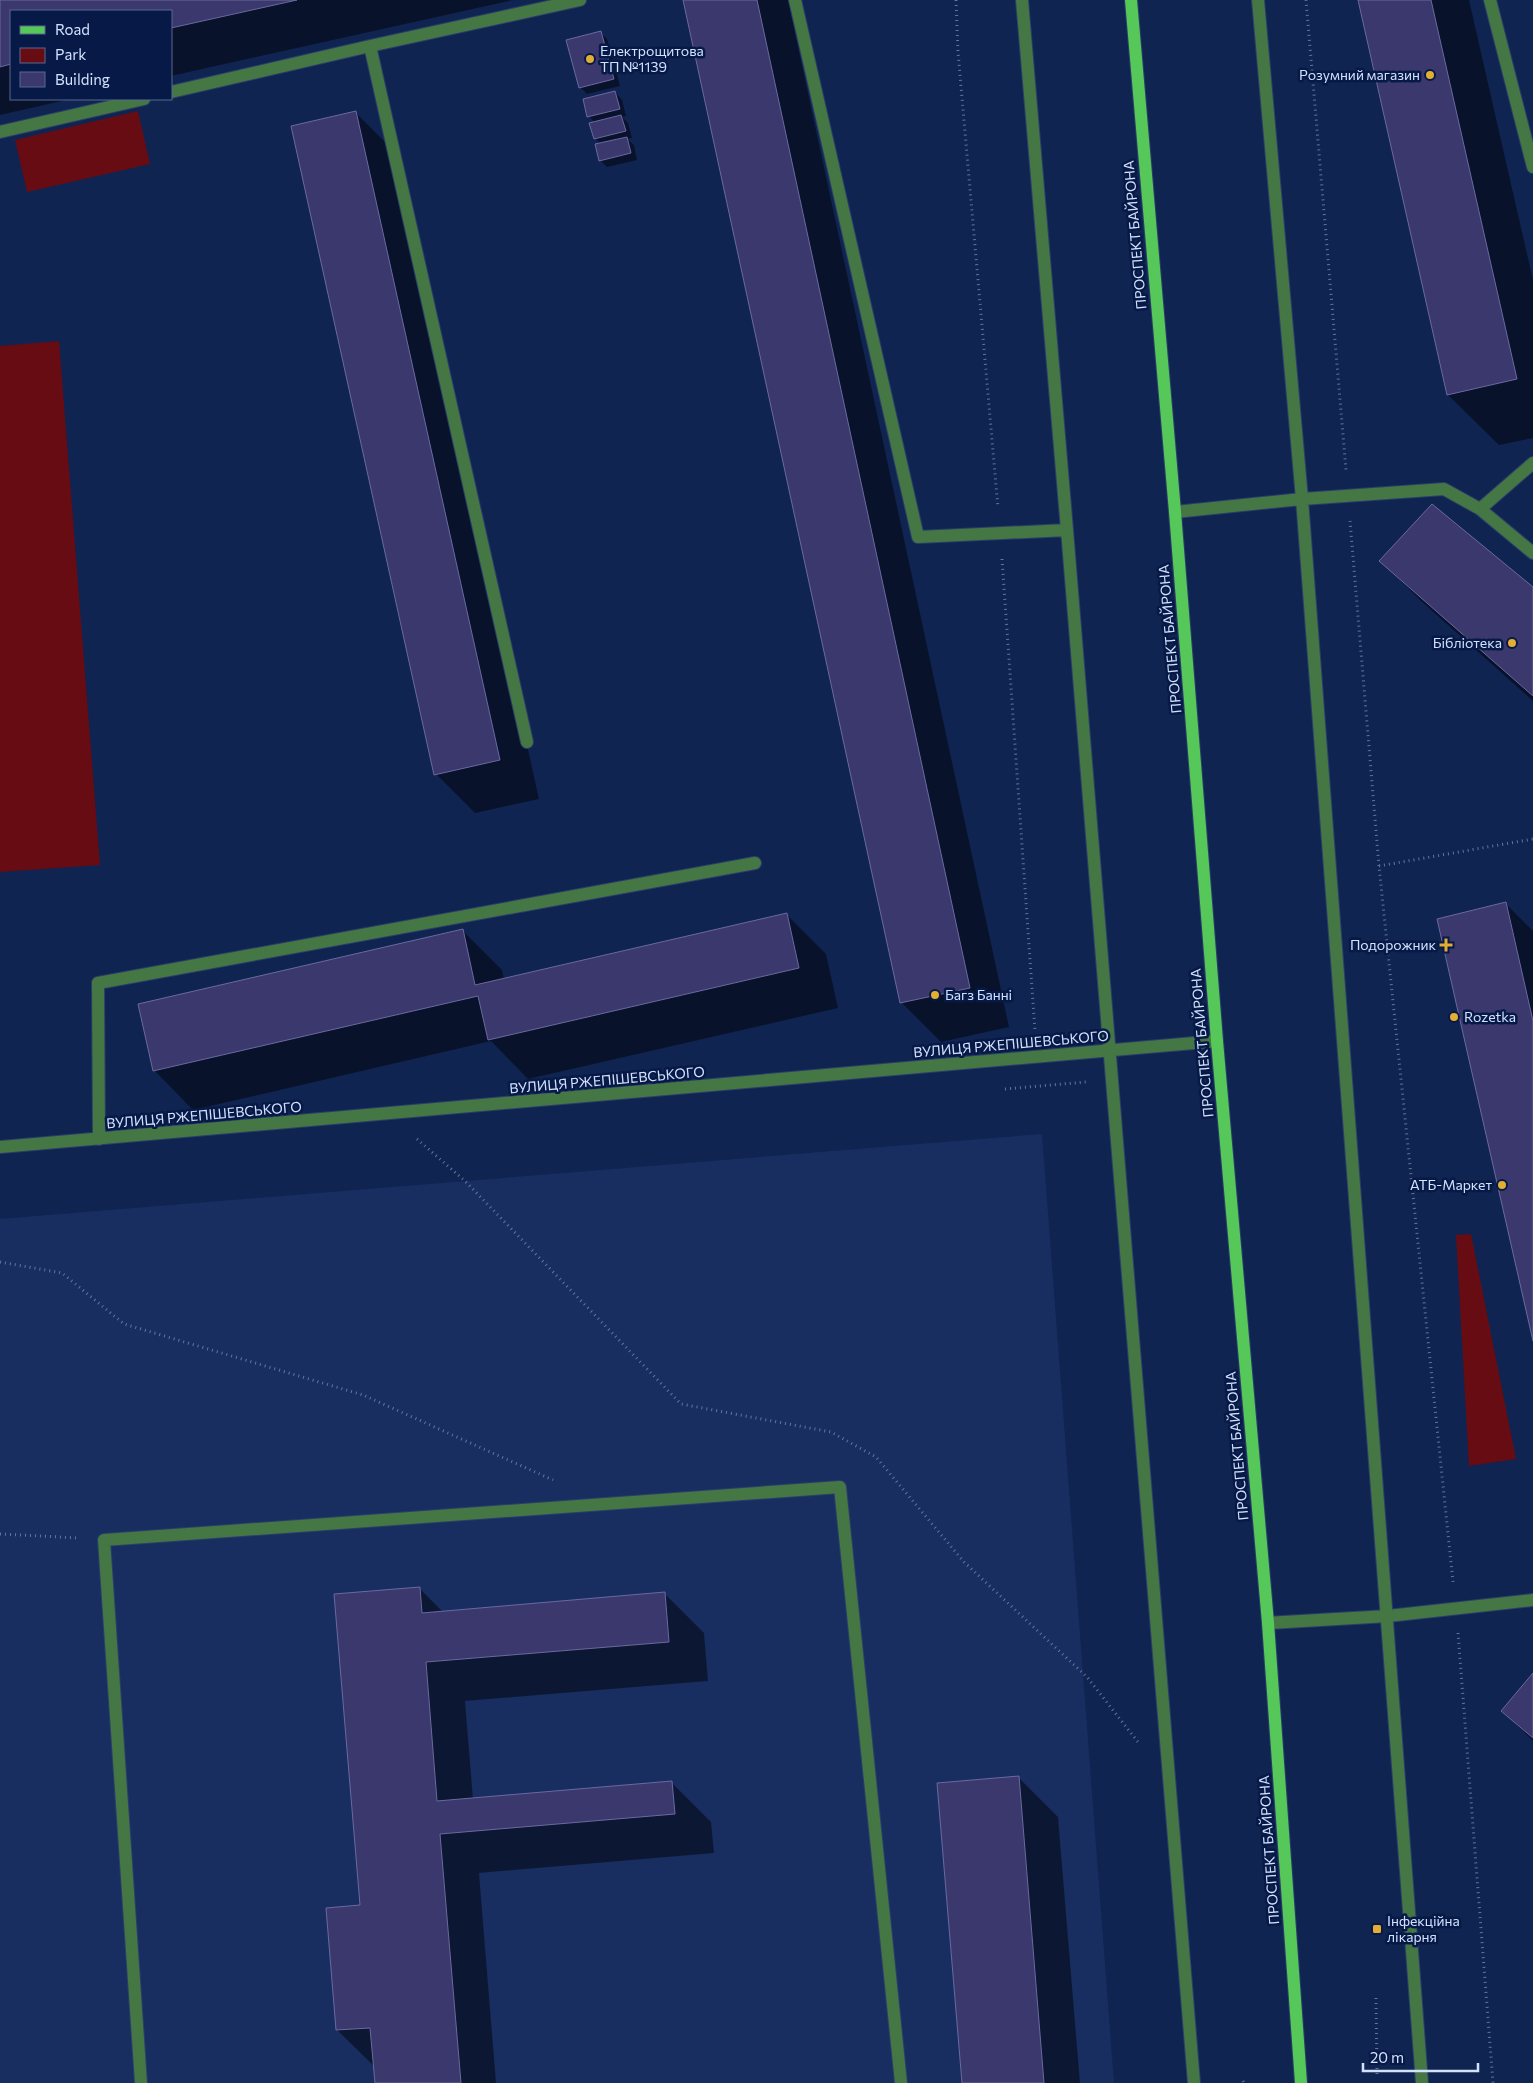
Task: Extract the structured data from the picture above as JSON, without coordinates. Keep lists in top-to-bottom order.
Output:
{
  "streets": {
    "main road": ["ПРОСПЕКТ БАЙРОНА"],
    "street": ["ВУЛИЦЯ РЖЕПІШЕВСЬКОГО"]
  },
  "crossings": [
    ["ПРОСПЕКТ БАЙРОНА", "ВУЛИЦЯ РЖЕПІШЕВСЬКОГО"]
  ],
  "places": {
    "other": [
      "Електрощитова ТП №1139",
      "Розумний магазин",
      "Бібліотека",
      "Багз Банні",
      "Rozetka",
      "АТБ-Маркет"
    ],
    "health": ["Подорожник"],
    "transit": ["Інфекційна лікарня"]
  },
  "legend": ["Road", "Park", "Building"],
  "scale_bar": "20 m"
}
